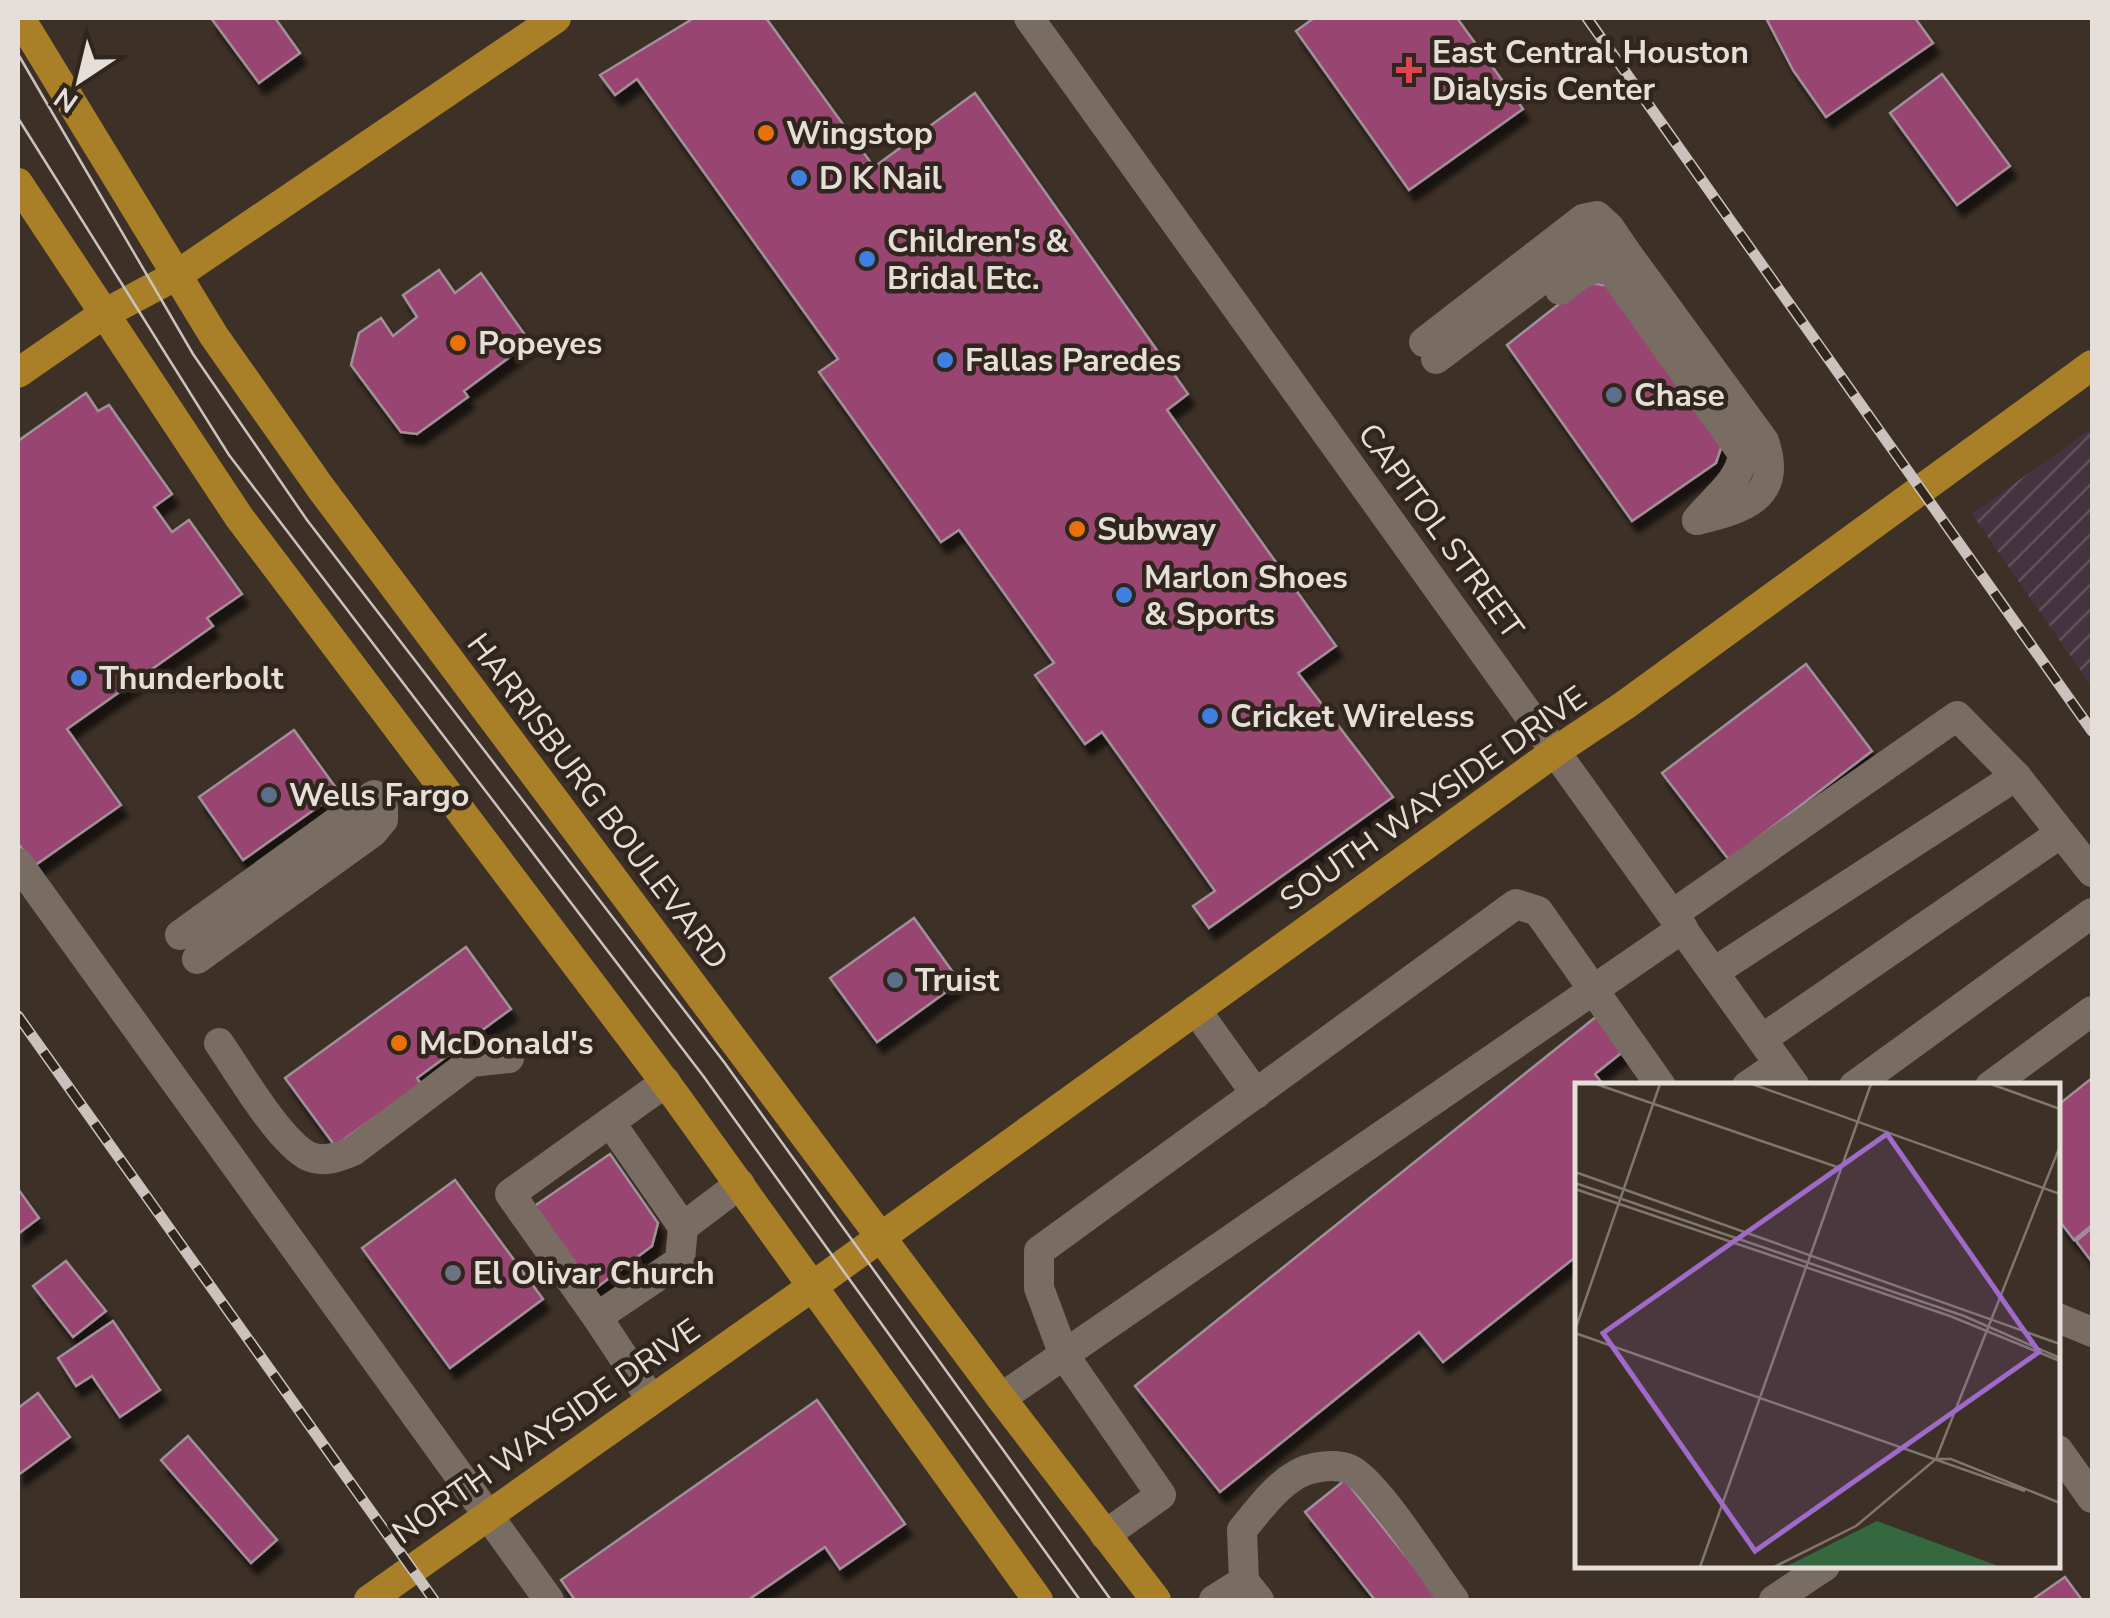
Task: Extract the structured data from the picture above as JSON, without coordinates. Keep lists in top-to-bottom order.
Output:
{
  "streets": {
    "main road": ["SOUTH WAYSIDE DRIVE", "HARRISBURG BOULEVARD", "NORTH WAYSIDE DRIVE"],
    "street": ["CAPITOL STREET"]
  },
  "crossings": [
    ["CAPITOL STREET", "SOUTH WAYSIDE DRIVE"],
    ["SOUTH WAYSIDE DRIVE", "HARRISBURG BOULEVARD"],
    ["SOUTH WAYSIDE DRIVE", "NORTH WAYSIDE DRIVE"]
  ],
  "places": {
    "health": ["East Central Houston Dialysis Center"],
    "other": [
      "Wingstop",
      "D K Nail",
      "Children's & Bridal Etc.",
      "Popeyes",
      "Fallas Paredes",
      "Chase",
      "Subway",
      "Marlon Shoes & Sports",
      "Thunderbolt",
      "Cricket Wireless",
      "Wells Fargo",
      "Truist",
      "McDonald's",
      "El Olivar Church"
    ]
  },
  "north": "bottom left"
}
